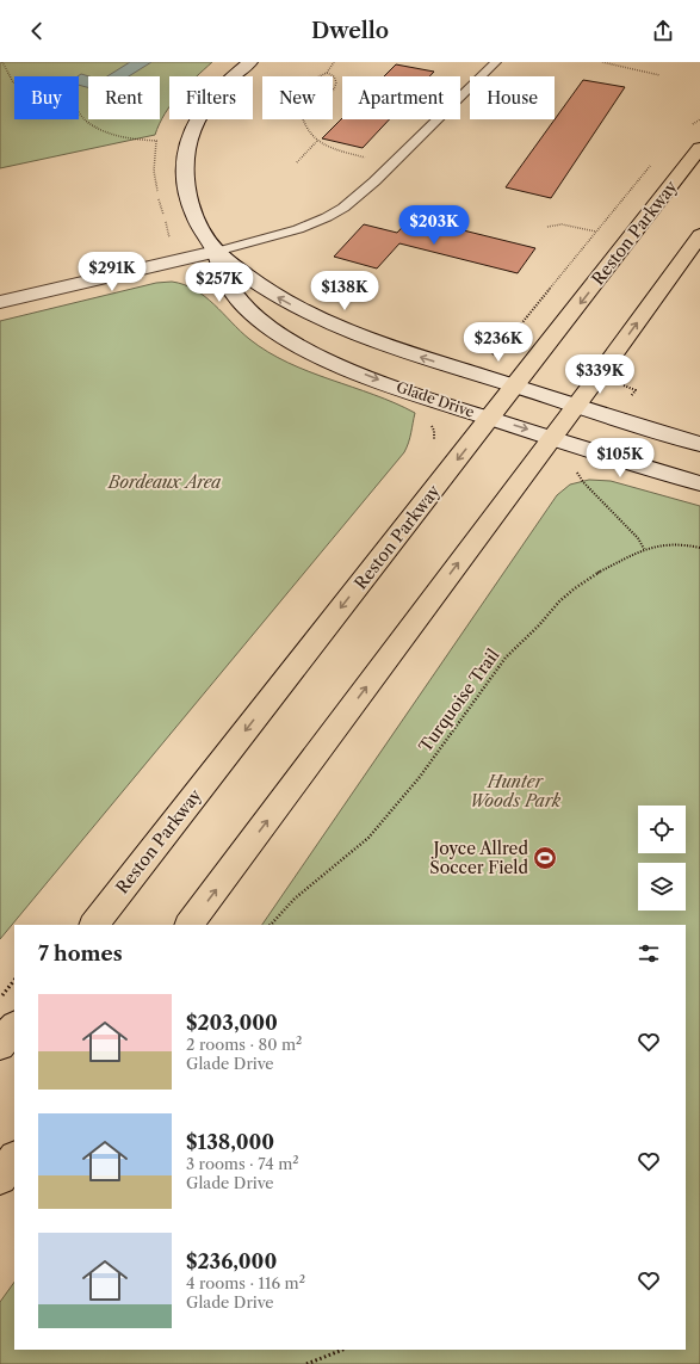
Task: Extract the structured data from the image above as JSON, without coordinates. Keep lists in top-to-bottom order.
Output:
{
  "streets": {
    "main road": ["Reston Parkway"],
    "street": ["Glade Drive"],
    "path": ["Turquoise Trail"]
  },
  "crossings": [
    ["Reston Parkway", "Glade Drive"]
  ],
  "parks": ["Bordeaux Area", "Hunter Woods Park"],
  "places": {
    "sports": ["Joyce Allred Soccer Field"]
  },
  "page": {
    "header": "Dwello",
    "chip": [
      "Buy",
      "Rent",
      "Filters",
      "New",
      "Apartment",
      "House"
    ],
    "price": [
      "$203K",
      "$291K",
      "$257K",
      "$138K",
      "$236K",
      "$339K",
      "$105K"
    ],
    "heading": "7 homes",
    "list": [
      {
        "name": "$203,000",
        "note": "2 rooms · 80 m² · Glade Drive"
      },
      {
        "name": "$138,000",
        "note": "3 rooms · 74 m² · Glade Drive"
      },
      {
        "name": "$236,000",
        "note": "4 rooms · 116 m² · Glade Drive"
      }
    ]
  }
}
